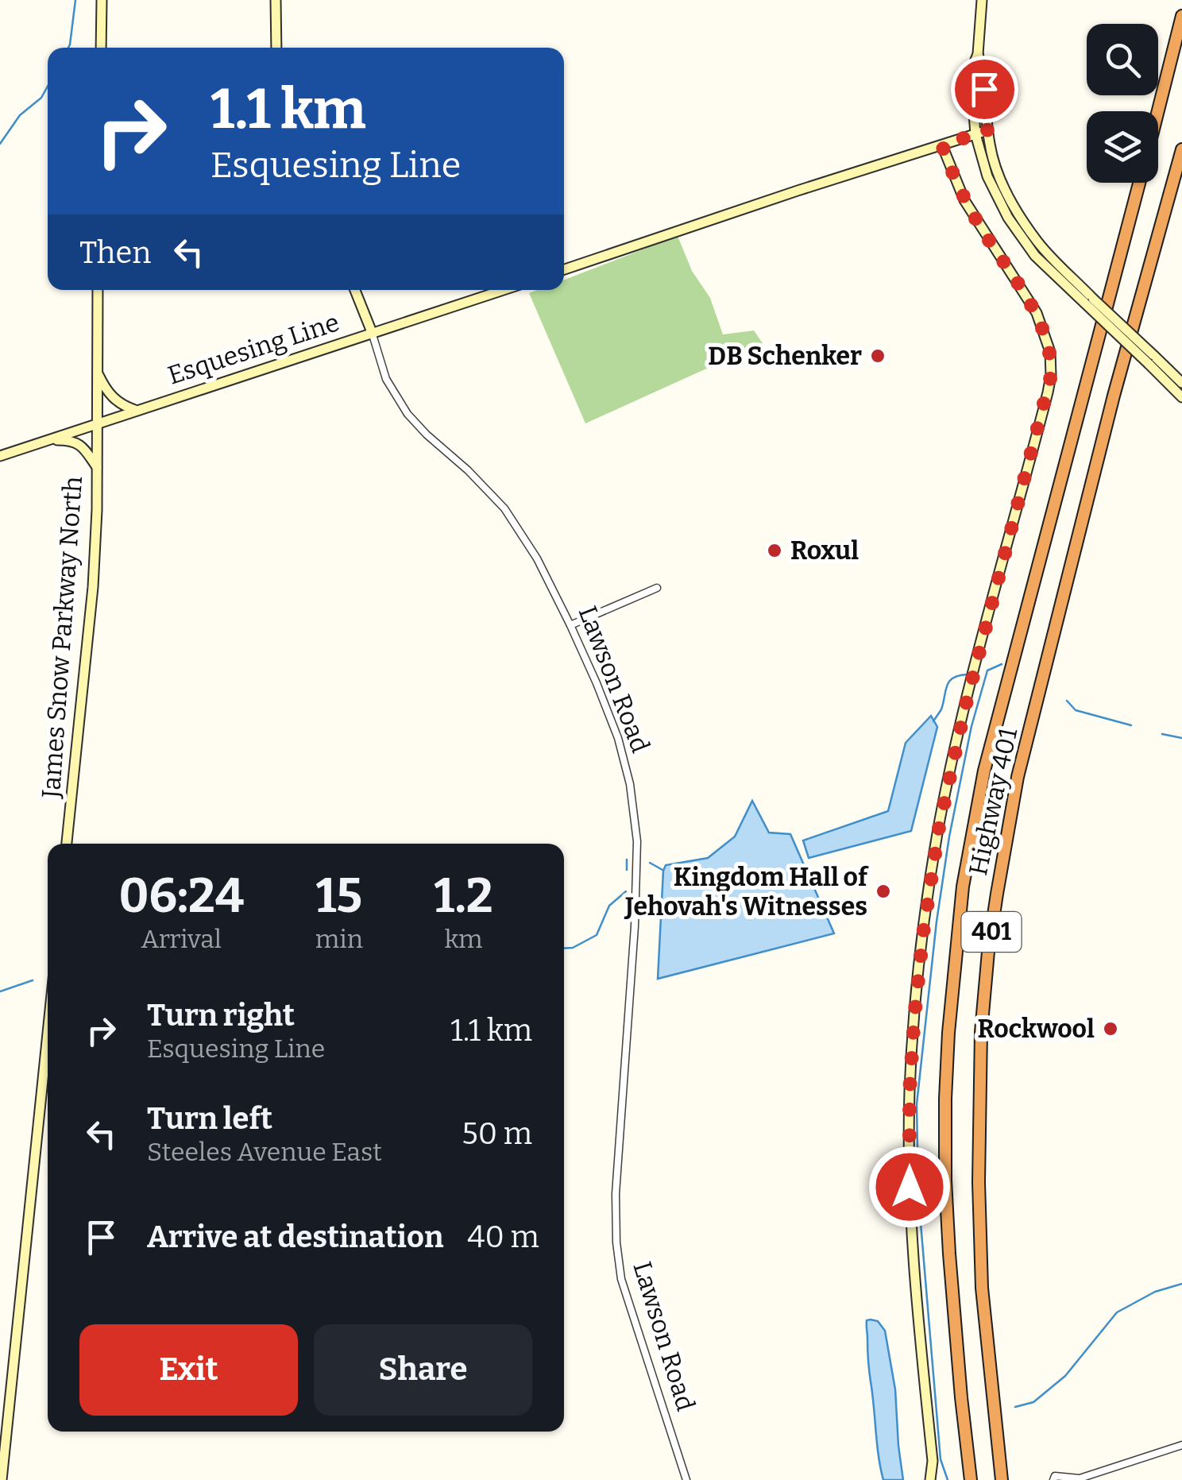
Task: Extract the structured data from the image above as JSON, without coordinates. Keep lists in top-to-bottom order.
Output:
{
  "streets": {
    "highway": ["Highway 401", "401"],
    "street": ["Esquesing Line", "James Snow Parkway North", "Lawson Road"]
  },
  "crossings": [
    ["Esquesing Line", "James Snow Parkway North"],
    ["Esquesing Line", "Lawson Road"]
  ],
  "places": [
    "DB Schenker",
    "Roxul",
    "Kingdom Hall of Jehovah's Witnesses",
    "Rockwool"
  ],
  "page": {
    "turn": ["1.1 km", "Esquesing Line"],
    "then": "Then",
    "eta": [
      "06:24",
      "Arrival",
      "15",
      "min",
      "1.2",
      "km"
    ],
    "list": [
      {
        "name": "Turn right",
        "note": "Esquesing Line",
        "value": "1.1 km"
      },
      {
        "name": "Turn left",
        "note": "Steeles Avenue East",
        "value": "50 m"
      },
      {
        "name": "Arrive at destination",
        "value": "40 m"
      }
    ],
    "buttons": ["Exit", "Share"]
  }
}
